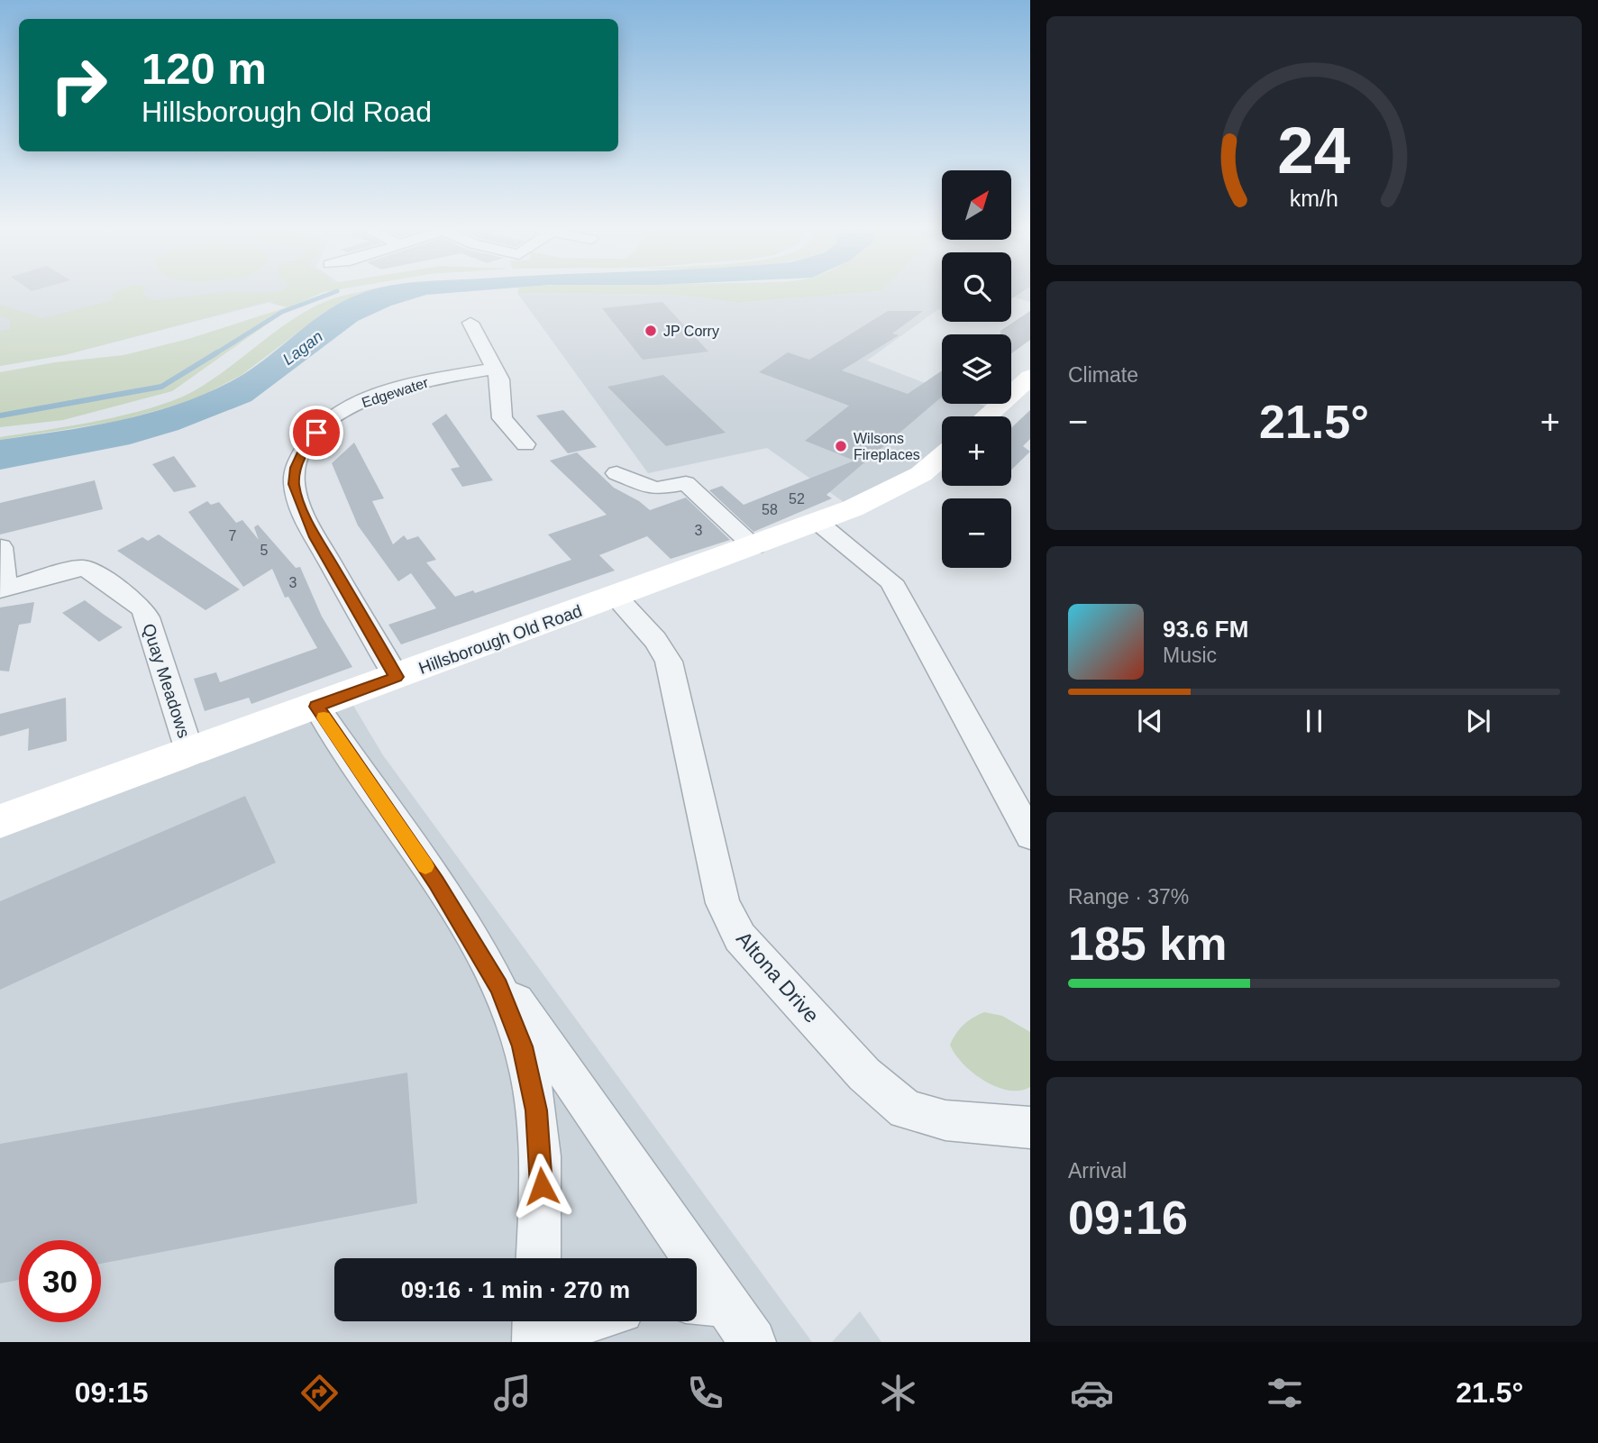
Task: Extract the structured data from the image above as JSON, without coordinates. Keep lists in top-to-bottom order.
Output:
{
  "streets": {
    "street": [
      "Edgewater",
      "Hillsborough Old Road",
      "Quay Meadows",
      "Altona Drive"
    ]
  },
  "crossings": [
    ["Edgewater", "Hillsborough Old Road"],
    ["Hillsborough Old Road", "Quay Meadows"],
    ["Hillsborough Old Road", "Altona Drive"]
  ],
  "water": ["Lagan"],
  "places": ["JP Corry", "Wilsons Fireplaces"],
  "house_numbers": [
    "52",
    "58",
    "3",
    "7",
    "5",
    "3"
  ],
  "north": "top right",
  "page": {
    "turn": ["120 m", "Hillsborough Old Road"],
    "map_buttons": ["+", "−"],
    "tile": [
      "Climate",
      ["Range · 37%", "185 km"],
      ["Arrival", "09:16"]
    ],
    "heat": ["−", "21.5°", "+"],
    "song": ["93.6 FM", "Music"],
    "limit": "30",
    "trip": "09:16 · 1 min · 270 m",
    "tabs": ["09:15", "21.5°"],
    "gauge": ["24", "km/h"]
  }
}
